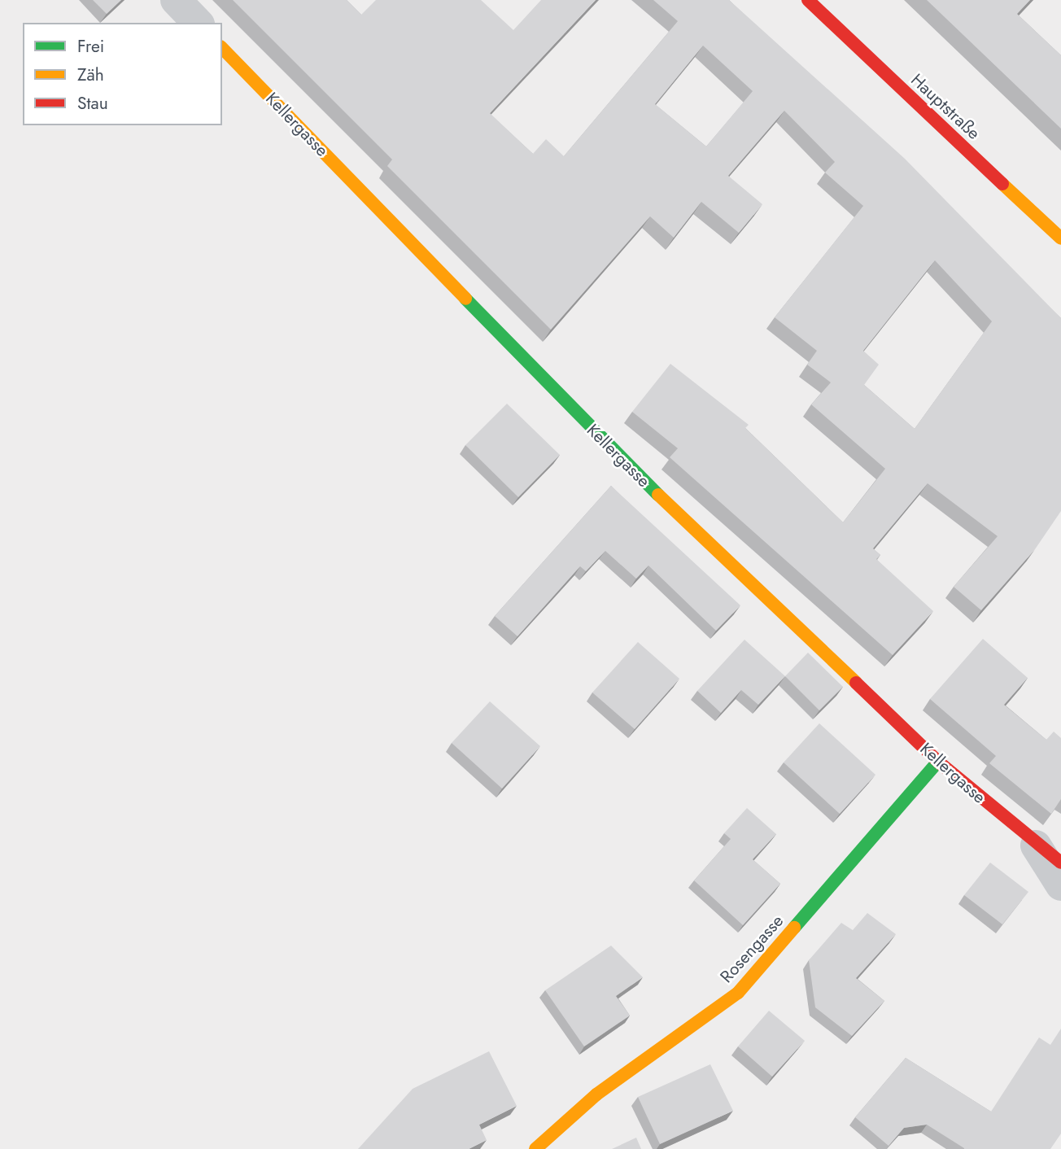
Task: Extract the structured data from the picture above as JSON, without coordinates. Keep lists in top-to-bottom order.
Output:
{
  "streets": {
    "street": ["Hauptstraße", "Kellergasse", "Rosengasse"]
  },
  "crossings": [
    ["Kellergasse", "Rosengasse"]
  ],
  "legend": ["Frei", "Zäh", "Stau"]
}
